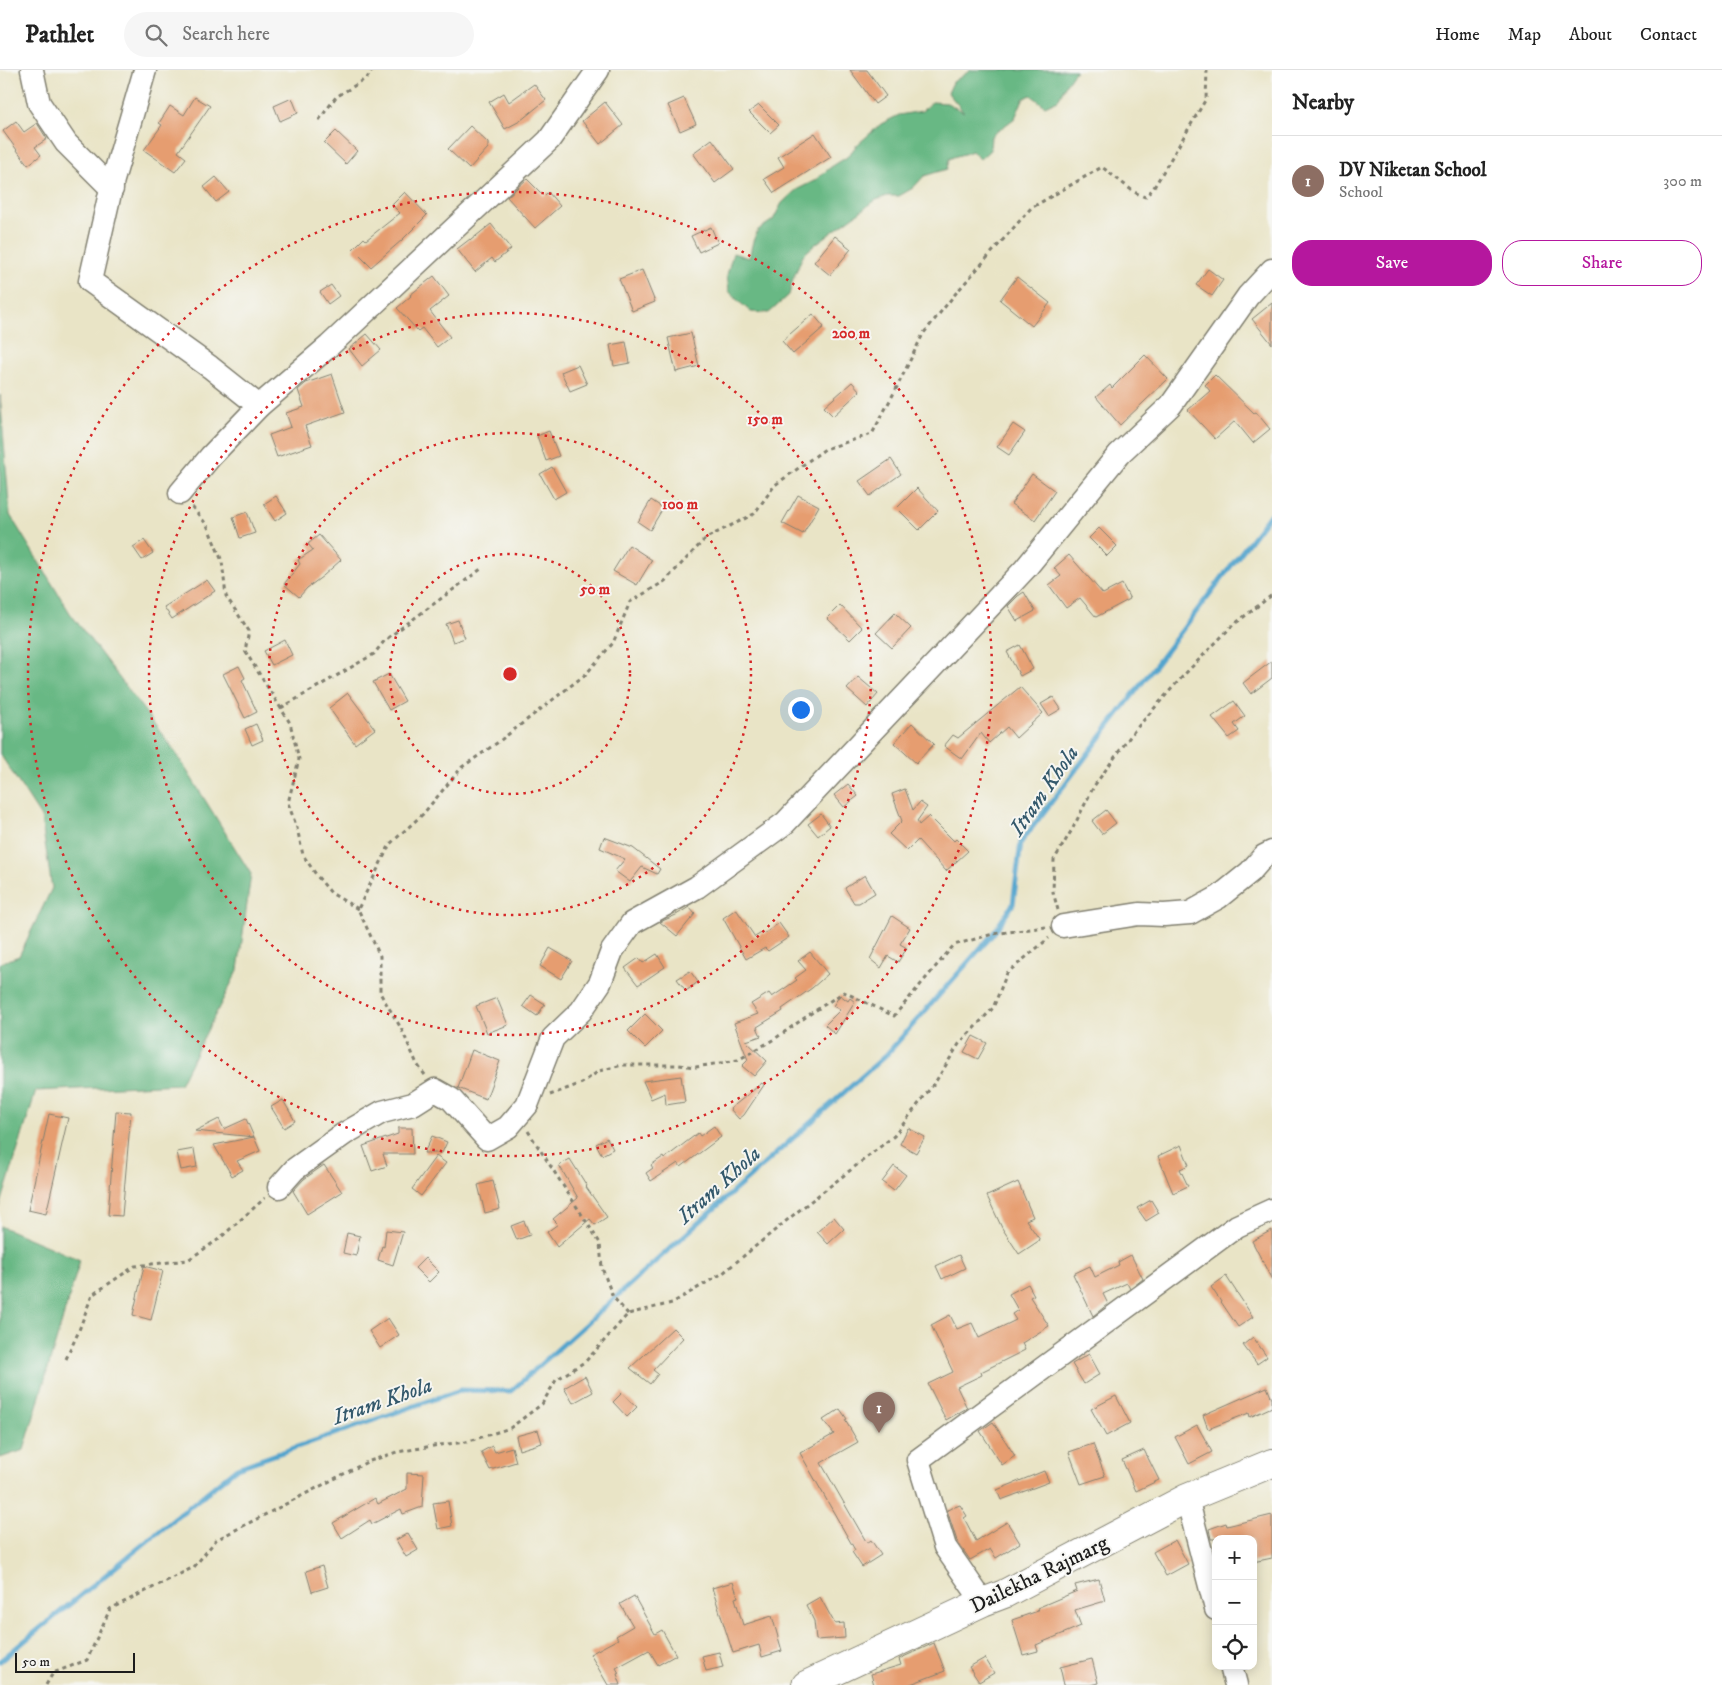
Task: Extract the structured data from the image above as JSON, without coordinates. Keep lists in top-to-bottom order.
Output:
{
  "streets": {
    "main road": ["Dailekha Rajmarg"]
  },
  "water": ["Itram Khola"],
  "scale_bar": "50 m",
  "page": {
    "header": "Pathlet",
    "search": "Search here",
    "nav": [
      "Home",
      "Map",
      "About",
      "Contact"
    ],
    "heading": "Nearby",
    "list": [
      {
        "mark": "1",
        "name": "DV Niketan School",
        "note": "School",
        "value": "300 m"
      }
    ],
    "buttons": ["Save", "Share"],
    "pins": "1",
    "map_buttons": ["+", "−"],
    "scale": "50 m"
  },
  "rings": [
    "200 m",
    "150 m",
    "100 m",
    "50 m"
  ]
}
